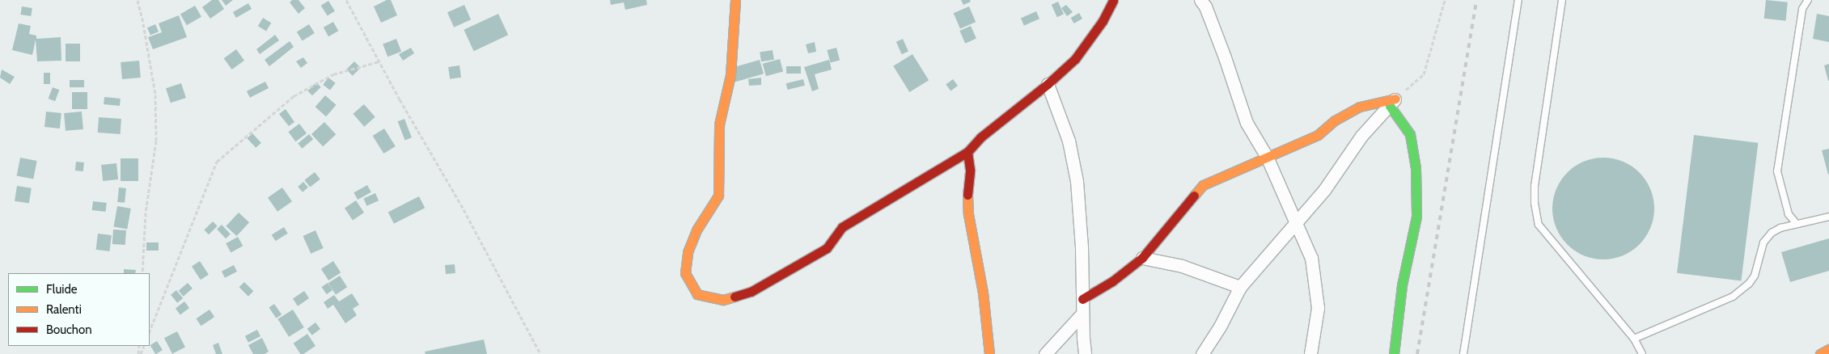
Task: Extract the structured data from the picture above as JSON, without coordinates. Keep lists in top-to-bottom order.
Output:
{
  "legend": ["Fluide", "Ralenti", "Bouchon"]
}
